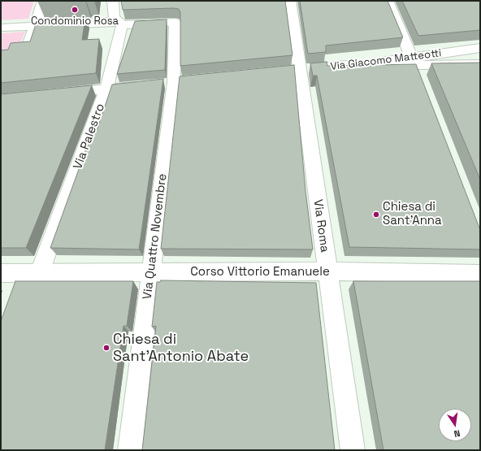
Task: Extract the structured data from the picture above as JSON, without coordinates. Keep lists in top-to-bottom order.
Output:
{
  "streets": {
    "street": [
      "Via Giacomo Matteotti",
      "Via Palestro",
      "Via Roma",
      "Via Quattro Novembre",
      "Corso Vittorio Emanuele"
    ]
  },
  "crossings": [
    ["Via Giacomo Matteotti", "Via Roma"],
    ["Via Palestro", "Via Quattro Novembre"],
    ["Via Palestro", "Corso Vittorio Emanuele"],
    ["Via Roma", "Corso Vittorio Emanuele"],
    ["Via Quattro Novembre", "Corso Vittorio Emanuele"]
  ],
  "places": ["Condominio Rosa", "Chiesa di Sant'Anna", "Chiesa di Sant'Antonio Abate"],
  "north": "bottom"
}
